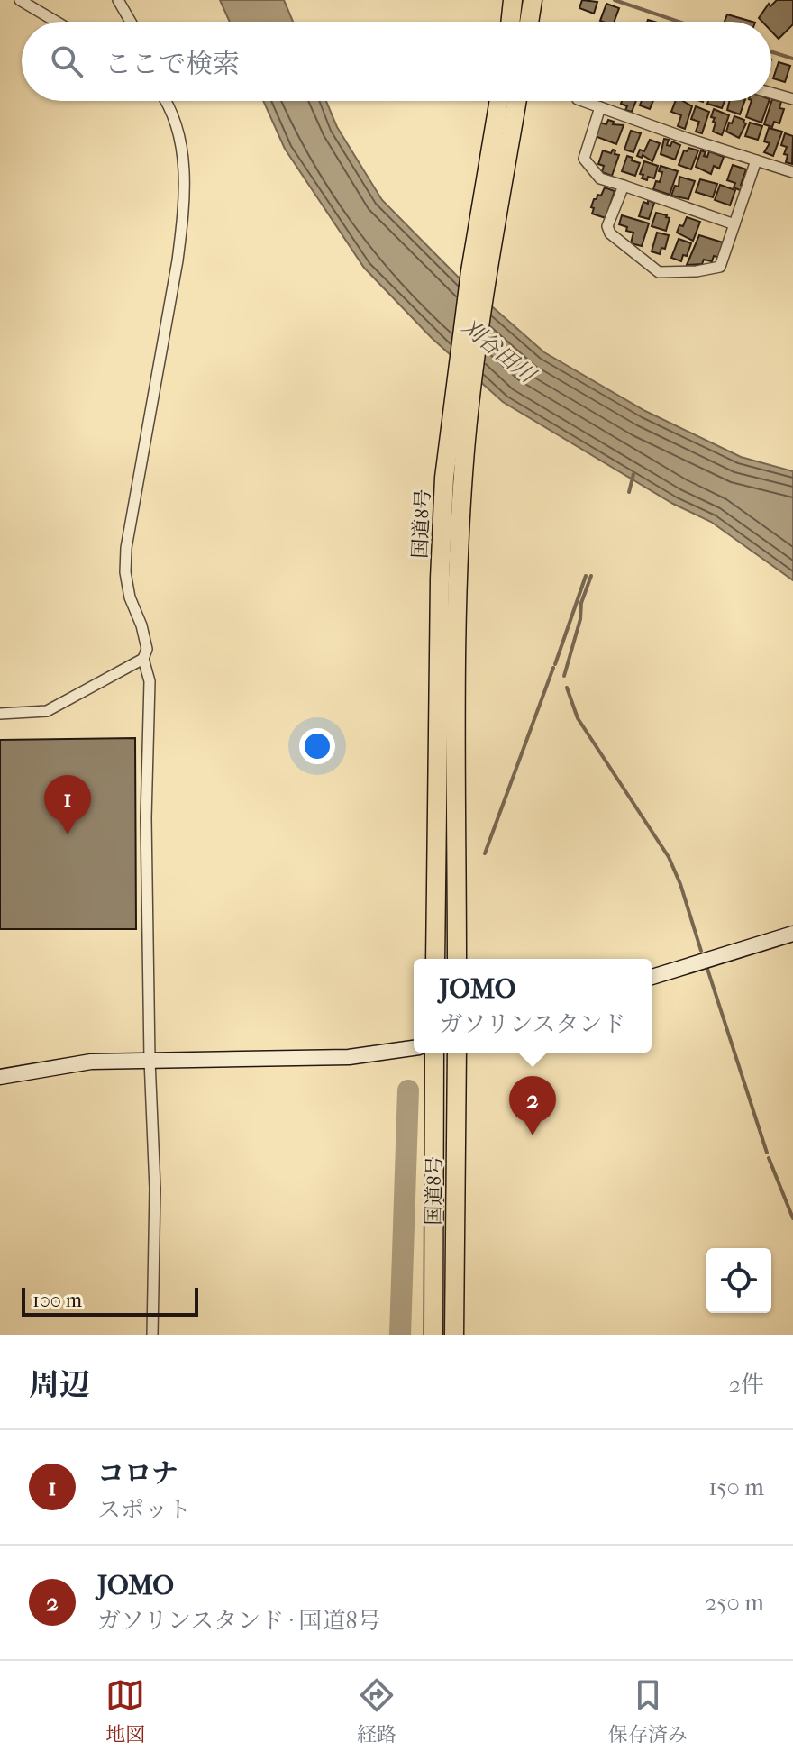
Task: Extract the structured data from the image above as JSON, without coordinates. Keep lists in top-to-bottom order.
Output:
{
  "streets": {
    "highway": ["国道8号"]
  },
  "water": ["刈谷田川"],
  "scale_bar": "100 m",
  "page": {
    "search": "ここで検索",
    "pins": ["1", "2"],
    "popup": ["JOMO", "ガソリンスタンド"],
    "scale": "100 m",
    "heading": ["周辺", "2件"],
    "list": [
      {
        "mark": "1",
        "name": "コロナ",
        "note": "スポット",
        "value": "150 m"
      },
      {
        "mark": "2",
        "name": "JOMO",
        "note": "ガソリンスタンド · 国道8号",
        "value": "250 m"
      }
    ],
    "nav": ["地図", "経路", "保存済み"]
  }
}
